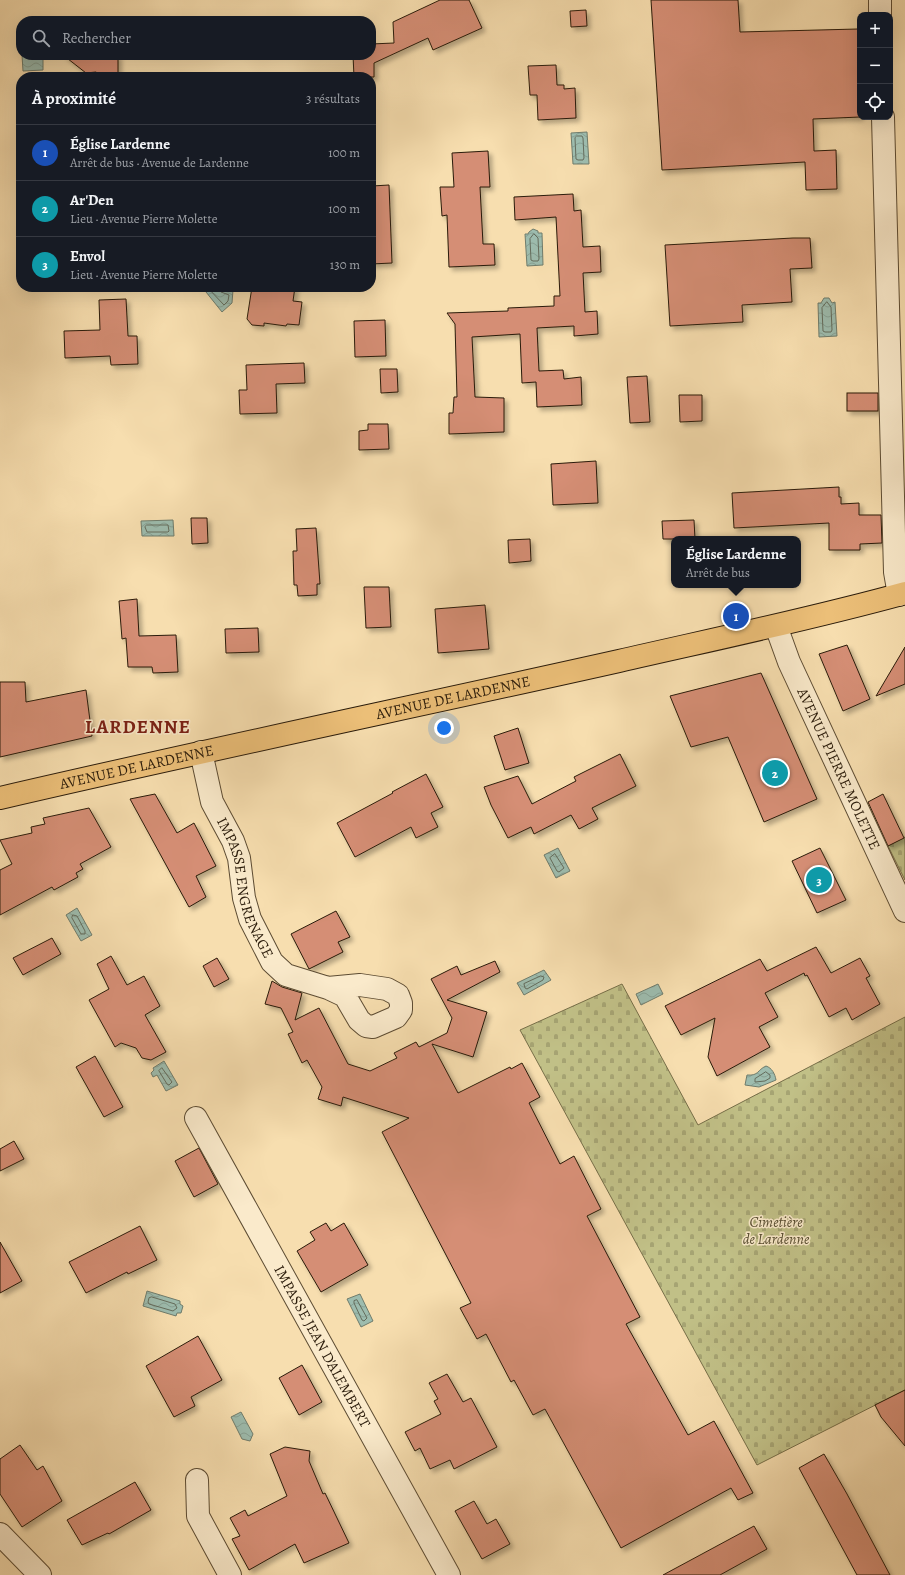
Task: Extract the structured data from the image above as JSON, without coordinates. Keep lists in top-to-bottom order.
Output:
{
  "streets": {
    "main road": ["AVENUE DE LARDENNE"],
    "street": ["AVENUE PIERRE MOLETTE", "IMPASSE ENGRENAGE", "IMPASSE JEAN D'ALEMBERT"]
  },
  "crossings": [
    ["AVENUE DE LARDENNE", "AVENUE PIERRE MOLETTE"],
    ["AVENUE DE LARDENNE", "IMPASSE ENGRENAGE"]
  ],
  "districts": ["LARDENNE"],
  "parks": ["Cimetière de Lardenne"],
  "page": {
    "map_buttons": ["+", "−"],
    "search": "Rechercher",
    "heading": ["À proximité", "3 résultats"],
    "list": [
      {
        "mark": "1",
        "name": "Église Lardenne",
        "note": "Arrêt de bus · Avenue de Lardenne",
        "value": "100 m"
      },
      {
        "mark": "2",
        "name": "Ar'Den",
        "note": "Lieu · Avenue Pierre Molette",
        "value": "100 m"
      },
      {
        "mark": "3",
        "name": "Envol",
        "note": "Lieu · Avenue Pierre Molette",
        "value": "130 m"
      }
    ],
    "popup": ["Église Lardenne", "Arrêt de bus"],
    "pins": ["1", "2", "3"]
  }
}
